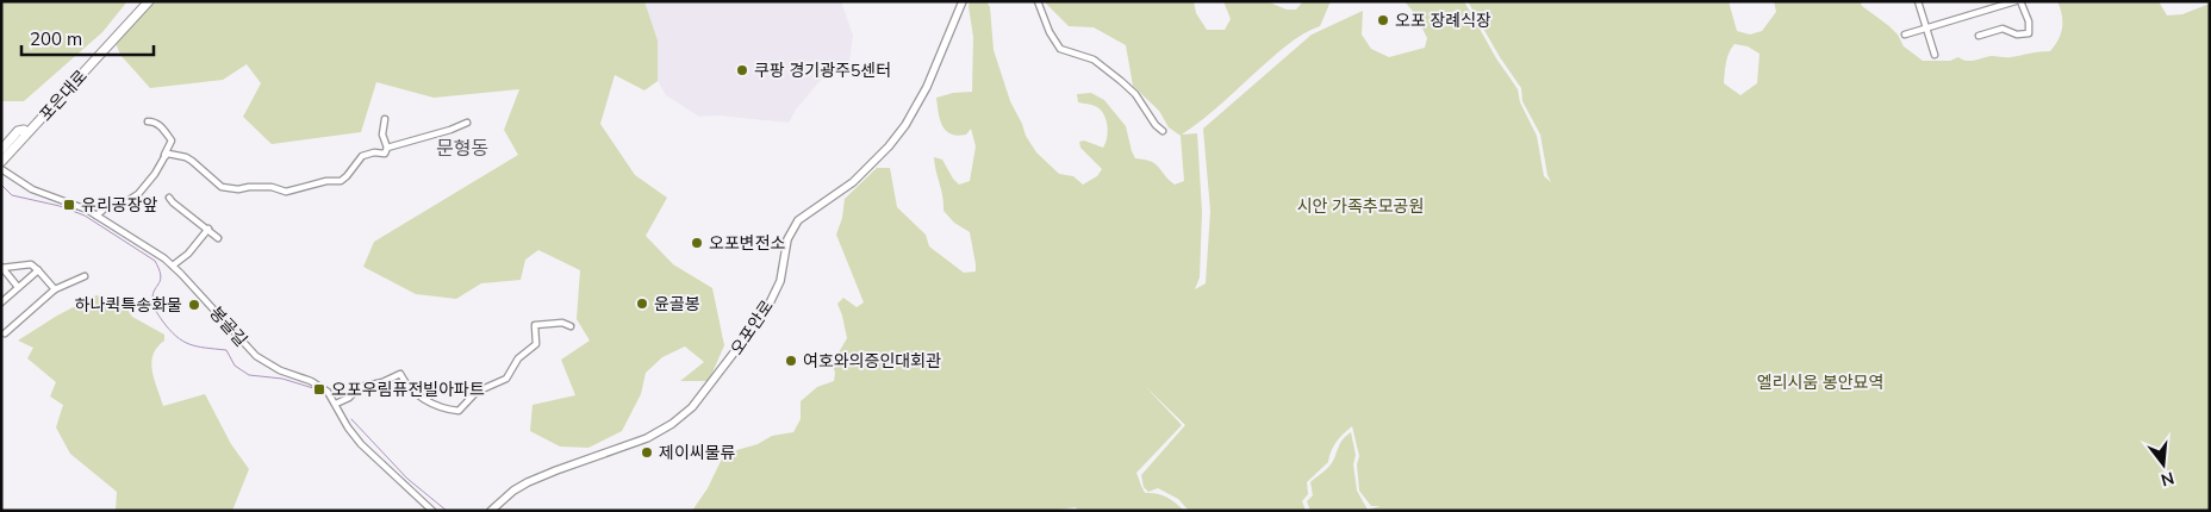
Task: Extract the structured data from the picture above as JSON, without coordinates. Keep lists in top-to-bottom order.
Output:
{
  "streets": {
    "highway": ["포은대로"],
    "street": ["봉골길", "오포안로"]
  },
  "districts": ["문형동"],
  "parks": ["시안 가족추모공원", "엘리시움 봉안묘역"],
  "places": {
    "other": [
      "오포 장례식장",
      "쿠팡 경기광주5센터",
      "오포변전소",
      "윤골봉",
      "하나퀵특송화물",
      "여호와의증인대회관",
      "제이씨물류"
    ],
    "transit": ["유리공장앞", "오포우림퓨전빌아파트"]
  },
  "scale_bar": "200 m",
  "north": "bottom"
}
